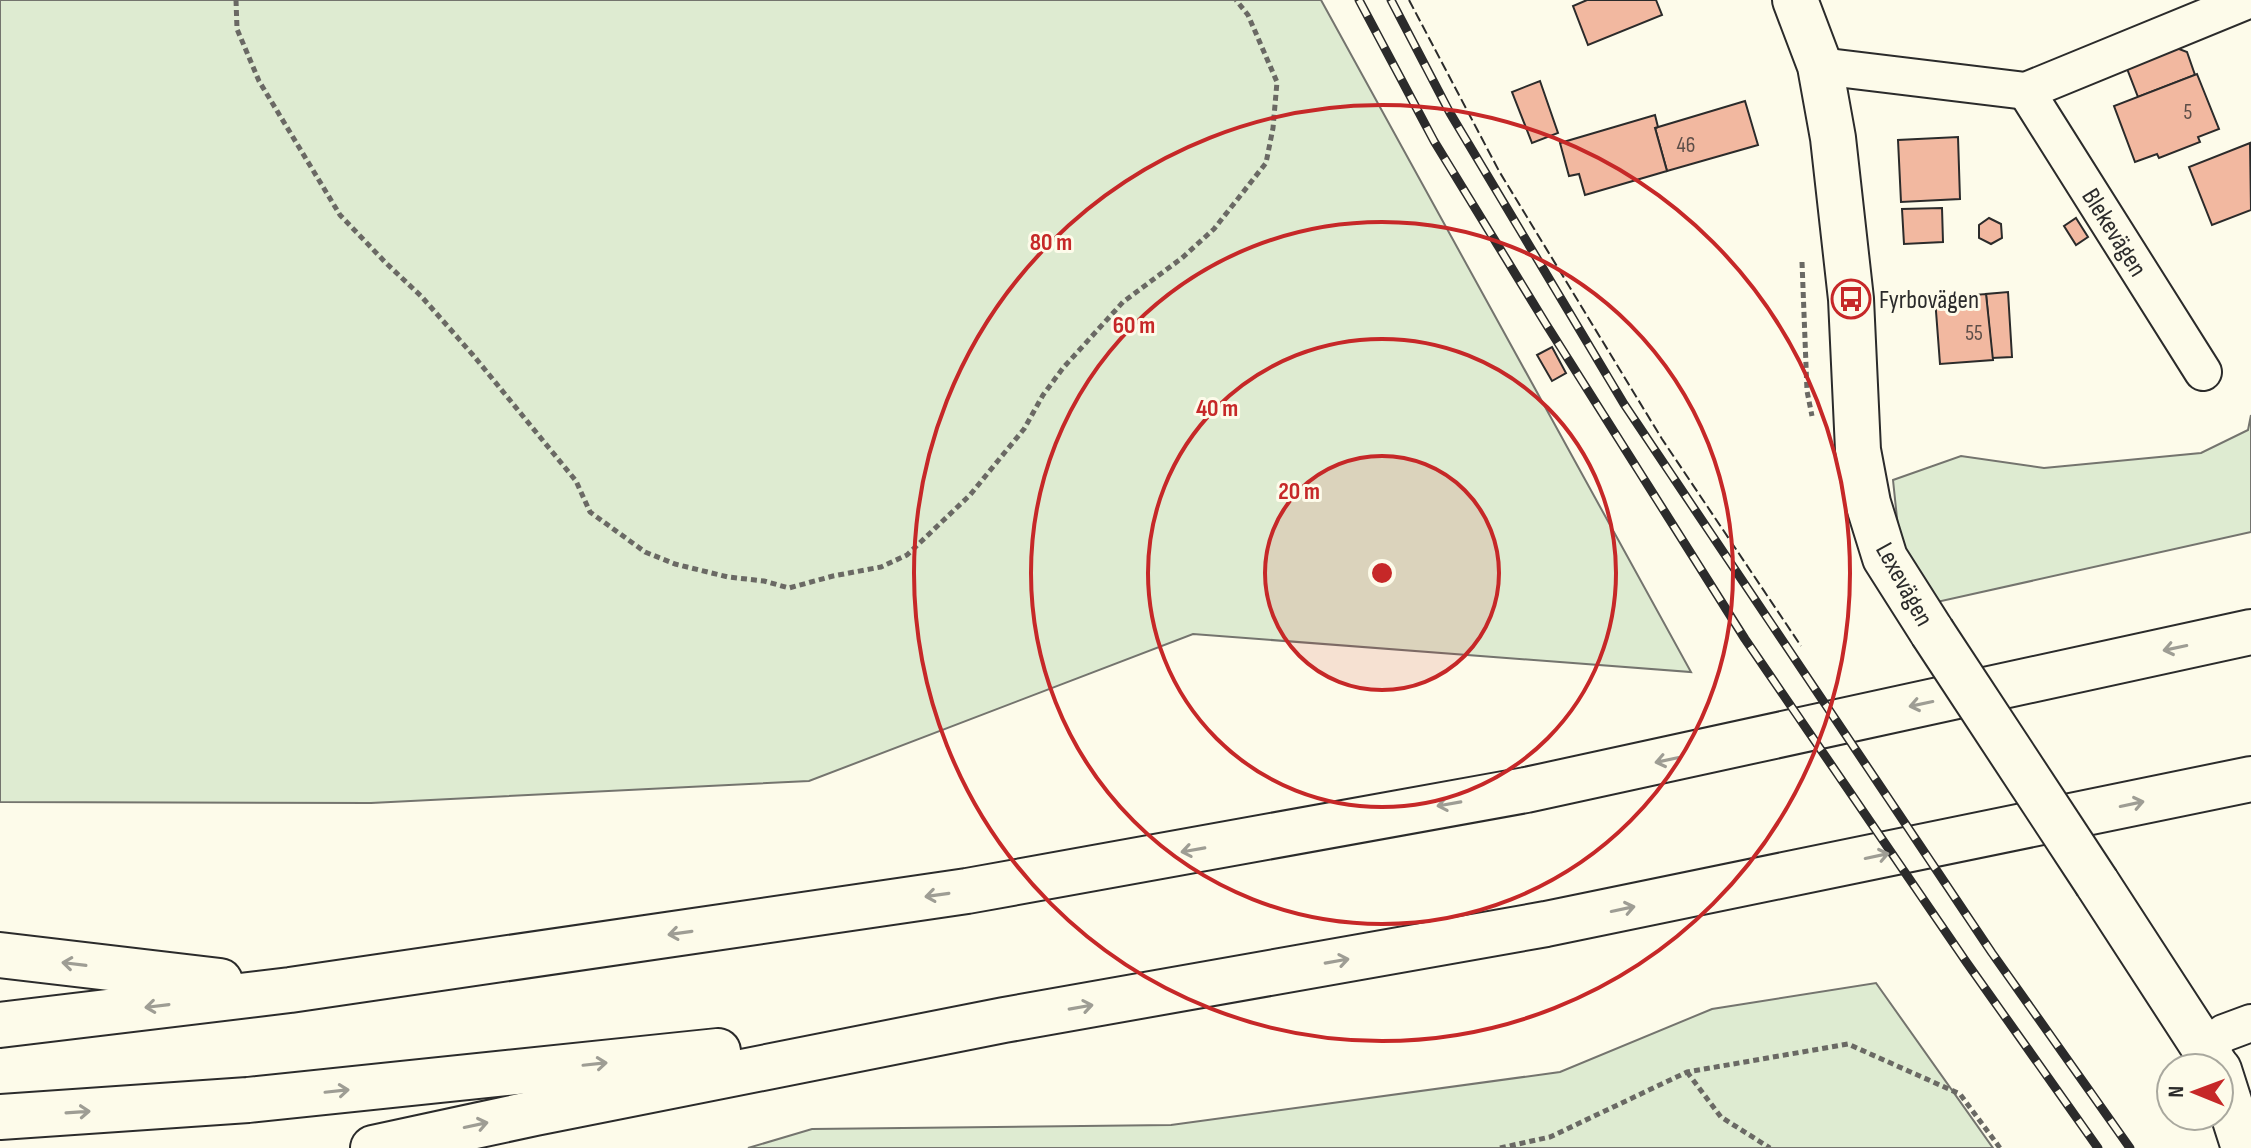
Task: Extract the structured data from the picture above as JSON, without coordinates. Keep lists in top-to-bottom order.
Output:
{
  "streets": {
    "main road": ["Lexevägen"],
    "street": ["Blekevägen"]
  },
  "places": {
    "bus stop": ["Fyrbovägen"]
  },
  "house_numbers": ["5", "46", "55"],
  "north": "left",
  "rings": [
    "80 m",
    "60 m",
    "40 m",
    "20 m"
  ]
}
